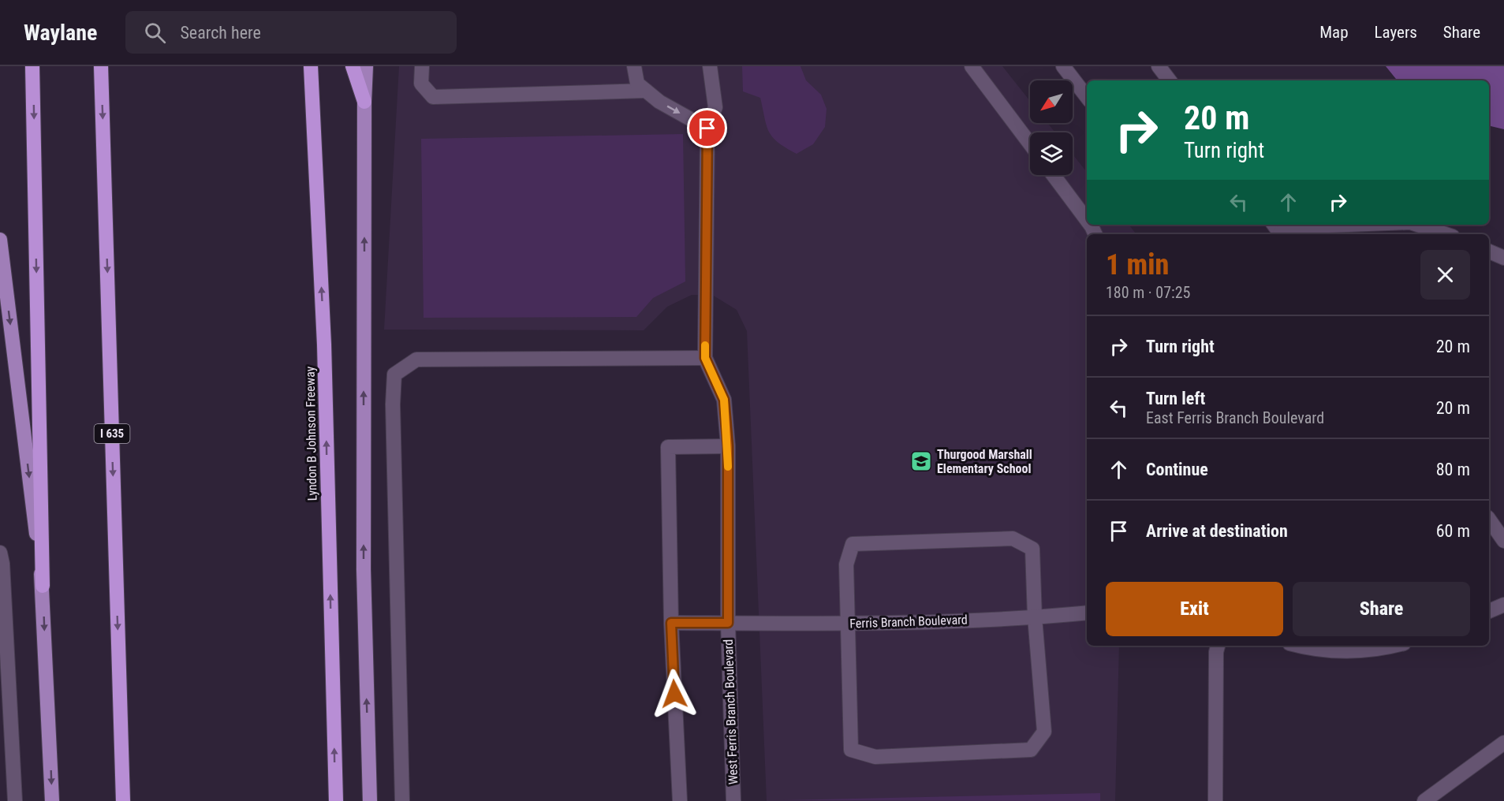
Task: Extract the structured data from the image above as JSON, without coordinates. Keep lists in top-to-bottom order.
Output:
{
  "streets": {
    "highway": ["I 635", "Lyndon B Johnson Freeway"],
    "street": ["Ferris Branch Boulevard", "West Ferris Branch Boulevard"]
  },
  "crossings": [
    ["Ferris Branch Boulevard", "West Ferris Branch Boulevard"]
  ],
  "one_way": ["Lyndon B Johnson Freeway"],
  "places": {
    "school or university": ["Thurgood Marshall Elementary School"]
  },
  "north": "bottom left",
  "page": {
    "header": "Waylane",
    "search": "Search here",
    "nav": ["Map", "Layers", "Share"],
    "turn": ["20 m", "Turn right"],
    "heading": ["1 min", "180 m · 07:25"],
    "list": [
      {
        "name": "Turn right",
        "value": "20 m"
      },
      {
        "name": "Turn left",
        "note": "East Ferris Branch Boulevard",
        "value": "20 m"
      },
      {
        "name": "Continue",
        "value": "80 m"
      },
      {
        "name": "Arrive at destination",
        "value": "60 m"
      }
    ],
    "buttons": ["Exit", "Share"]
  }
}
